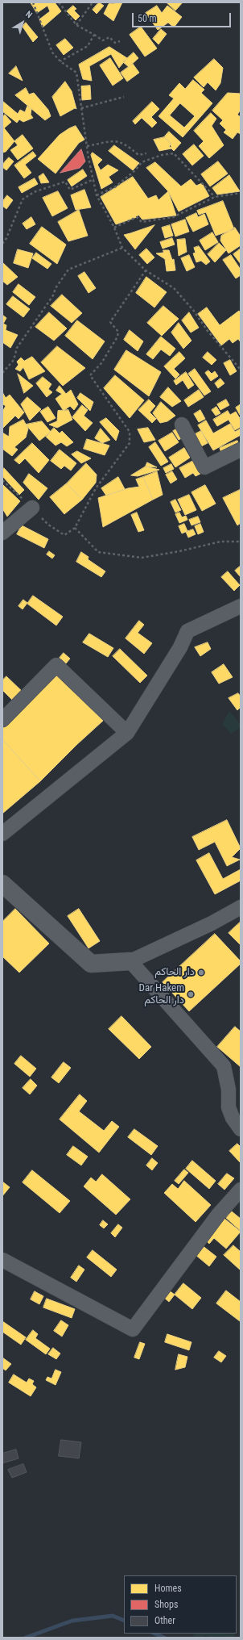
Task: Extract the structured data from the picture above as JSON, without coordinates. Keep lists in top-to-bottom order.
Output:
{
  "places": ["دار الحاكم", "Dar Hakem دار الحاكم"],
  "legend": ["Homes", "Shops", "Other"],
  "scale_bar": "50 m",
  "north": "top right"
}
